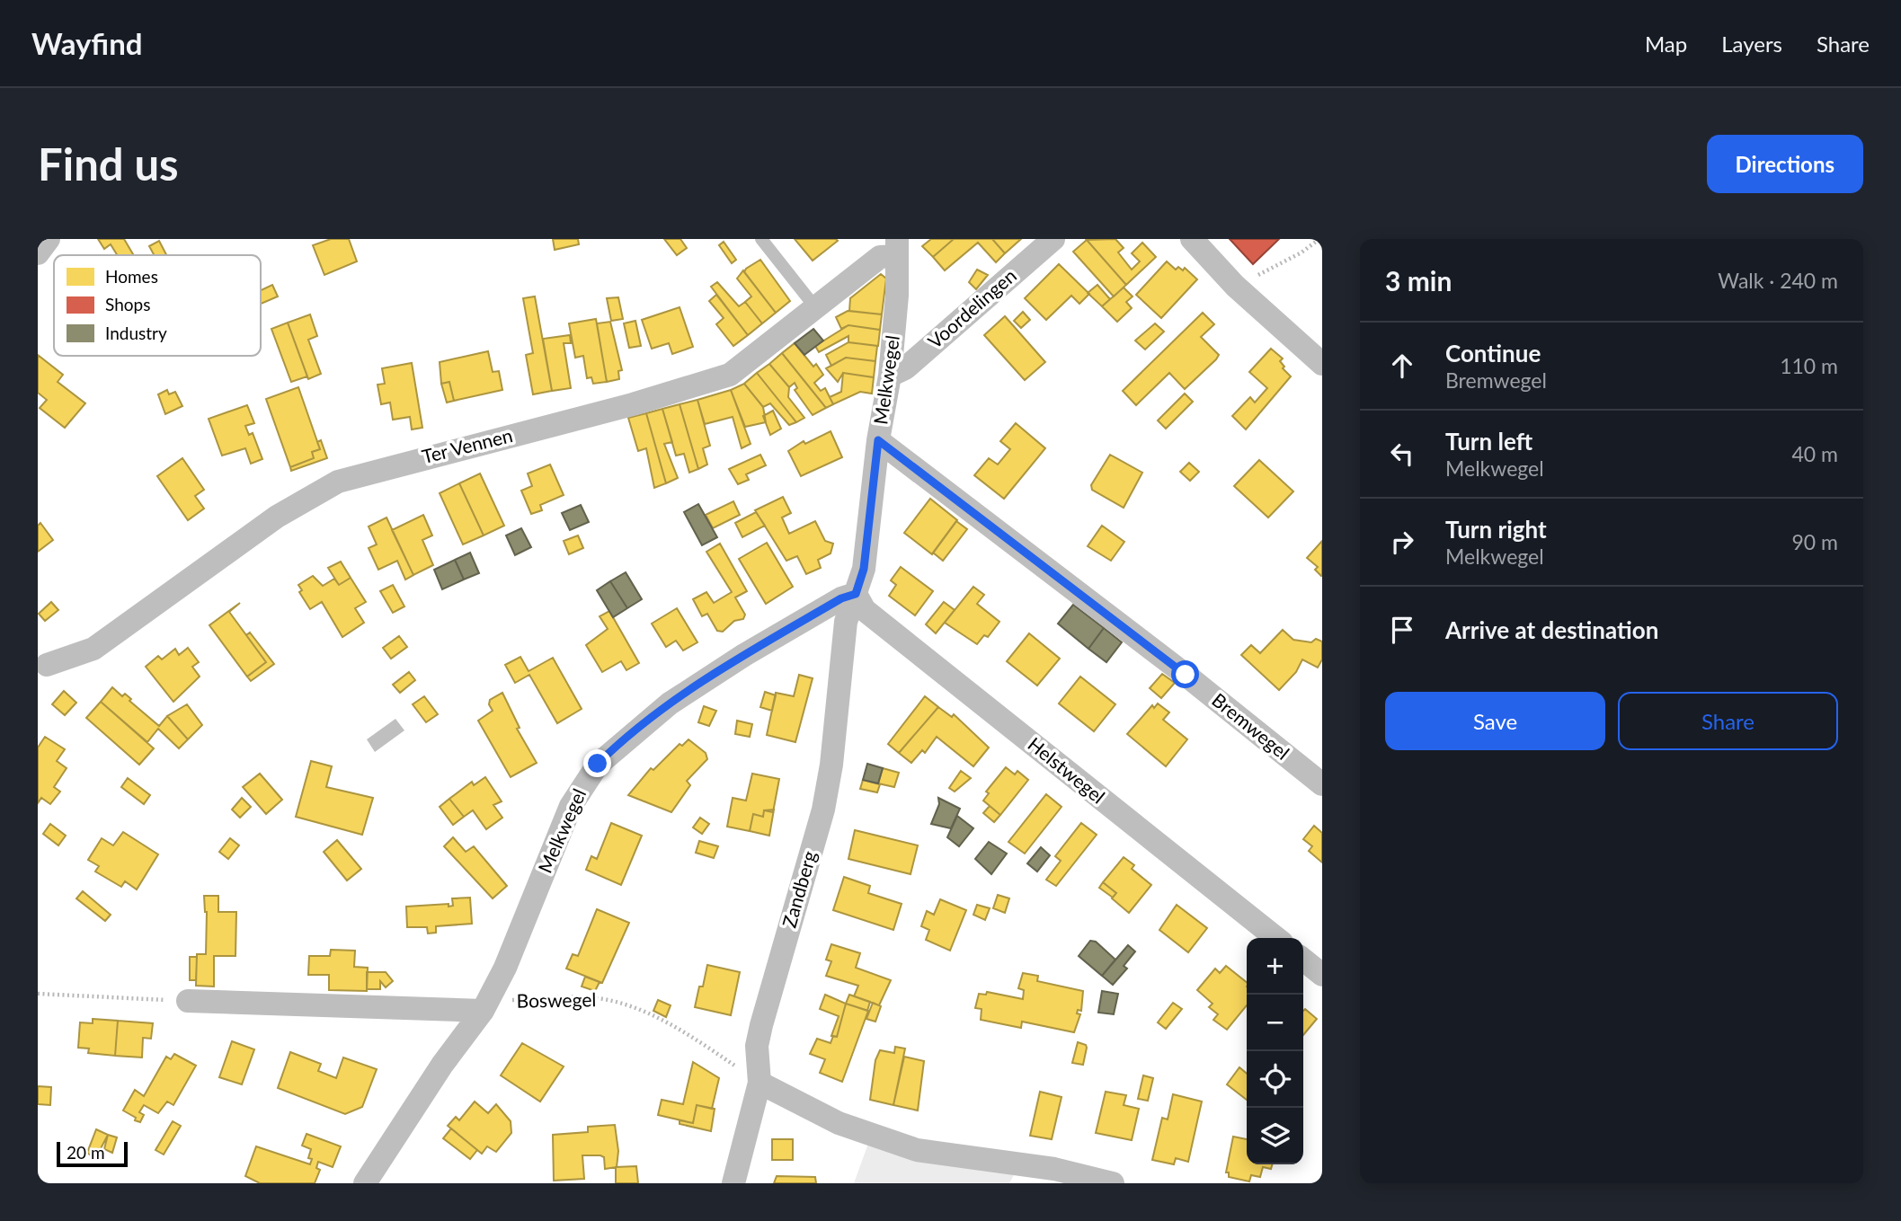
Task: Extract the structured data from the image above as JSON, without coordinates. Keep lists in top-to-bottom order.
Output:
{
  "streets": {
    "street": [
      "Voordelingen",
      "Melkwegel",
      "Ter Vennen",
      "Bremwegel",
      "Helstwegel",
      "Zandberg"
    ],
    "path": ["Boswegel"]
  },
  "crossings": [
    ["Voordelingen", "Melkwegel"],
    ["Melkwegel", "Ter Vennen"],
    ["Melkwegel", "Bremwegel"],
    ["Melkwegel", "Helstwegel"],
    ["Melkwegel", "Zandberg"],
    ["Melkwegel", "Boswegel"],
    ["Helstwegel", "Zandberg"],
    ["Zandberg", "Boswegel"]
  ],
  "legend": ["Homes", "Shops", "Industry"],
  "scale_bar": "20 m",
  "page": {
    "header": "Wayfind",
    "nav": ["Map", "Layers", "Share"],
    "buttons": [
      "Directions",
      ["Save", "Share"]
    ],
    "title": "Find us",
    "heading": ["3 min", "Walk · 240 m"],
    "list": [
      ["Continue", "Bremwegel", "110 m"],
      ["Turn left", "Melkwegel", "40 m"],
      ["Turn right", "Melkwegel", "90 m"],
      "Arrive at destination"
    ],
    "map_buttons": ["+", "−"],
    "scale": "20 m"
  }
}
